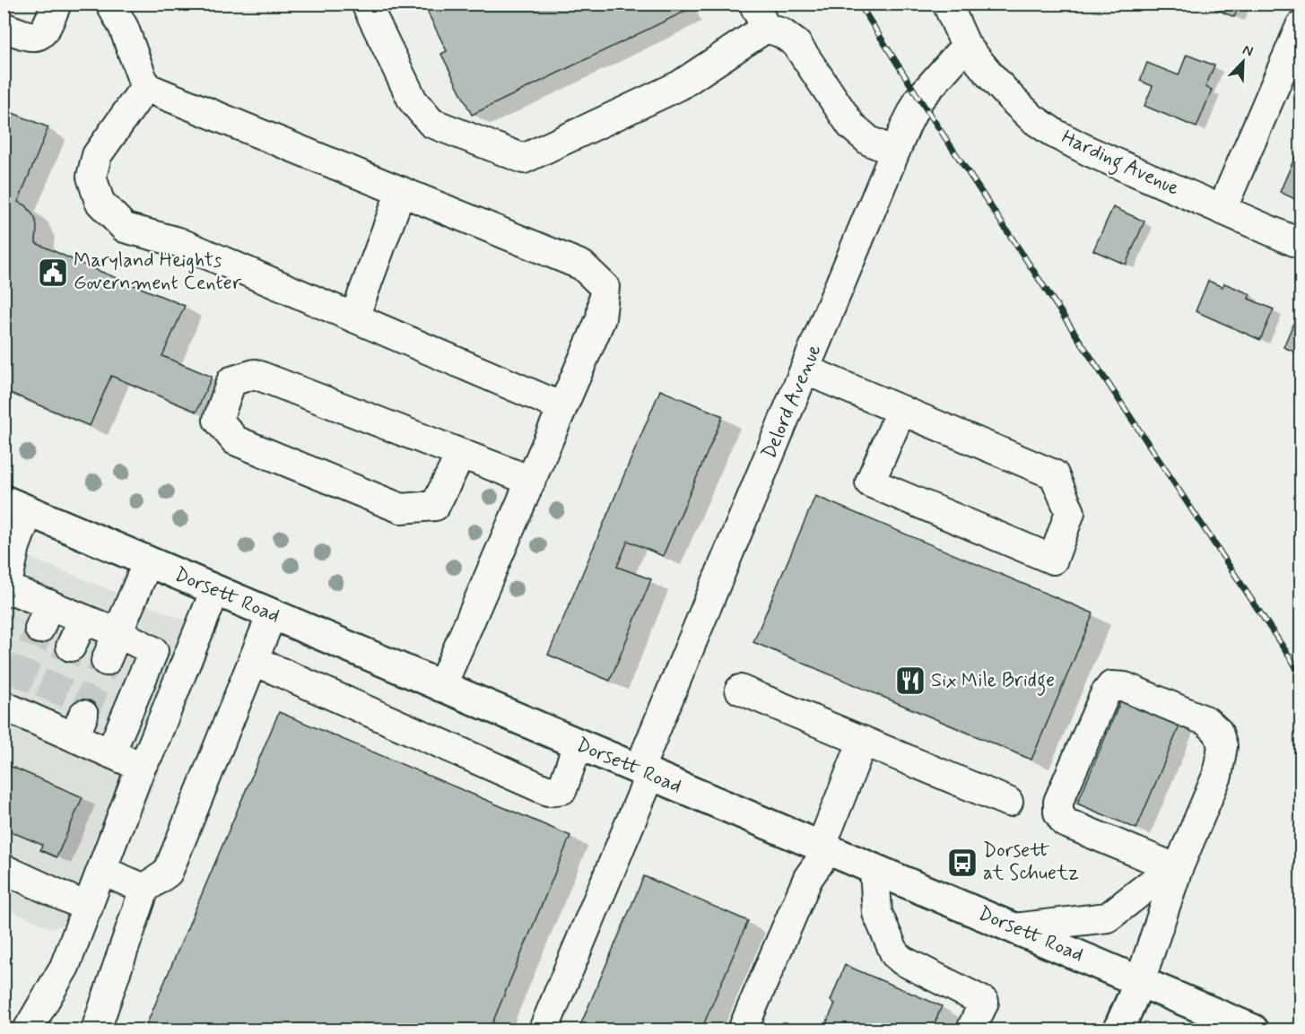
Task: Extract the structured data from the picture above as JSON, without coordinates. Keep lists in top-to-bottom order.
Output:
{
  "streets": {
    "main road": ["Dorsett Road"],
    "street": ["Harding Avenue", "Delord Avenue"]
  },
  "crossings": [
    ["Harding Avenue", "Delord Avenue"],
    ["Delord Avenue", "Dorsett Road"]
  ],
  "places": {
    "public building": ["Maryland Heights Government Center"],
    "restaurant": ["Six Mile Bridge"],
    "bus stop": ["Dorsett at Schuetz"]
  },
  "north": "top right"
}
